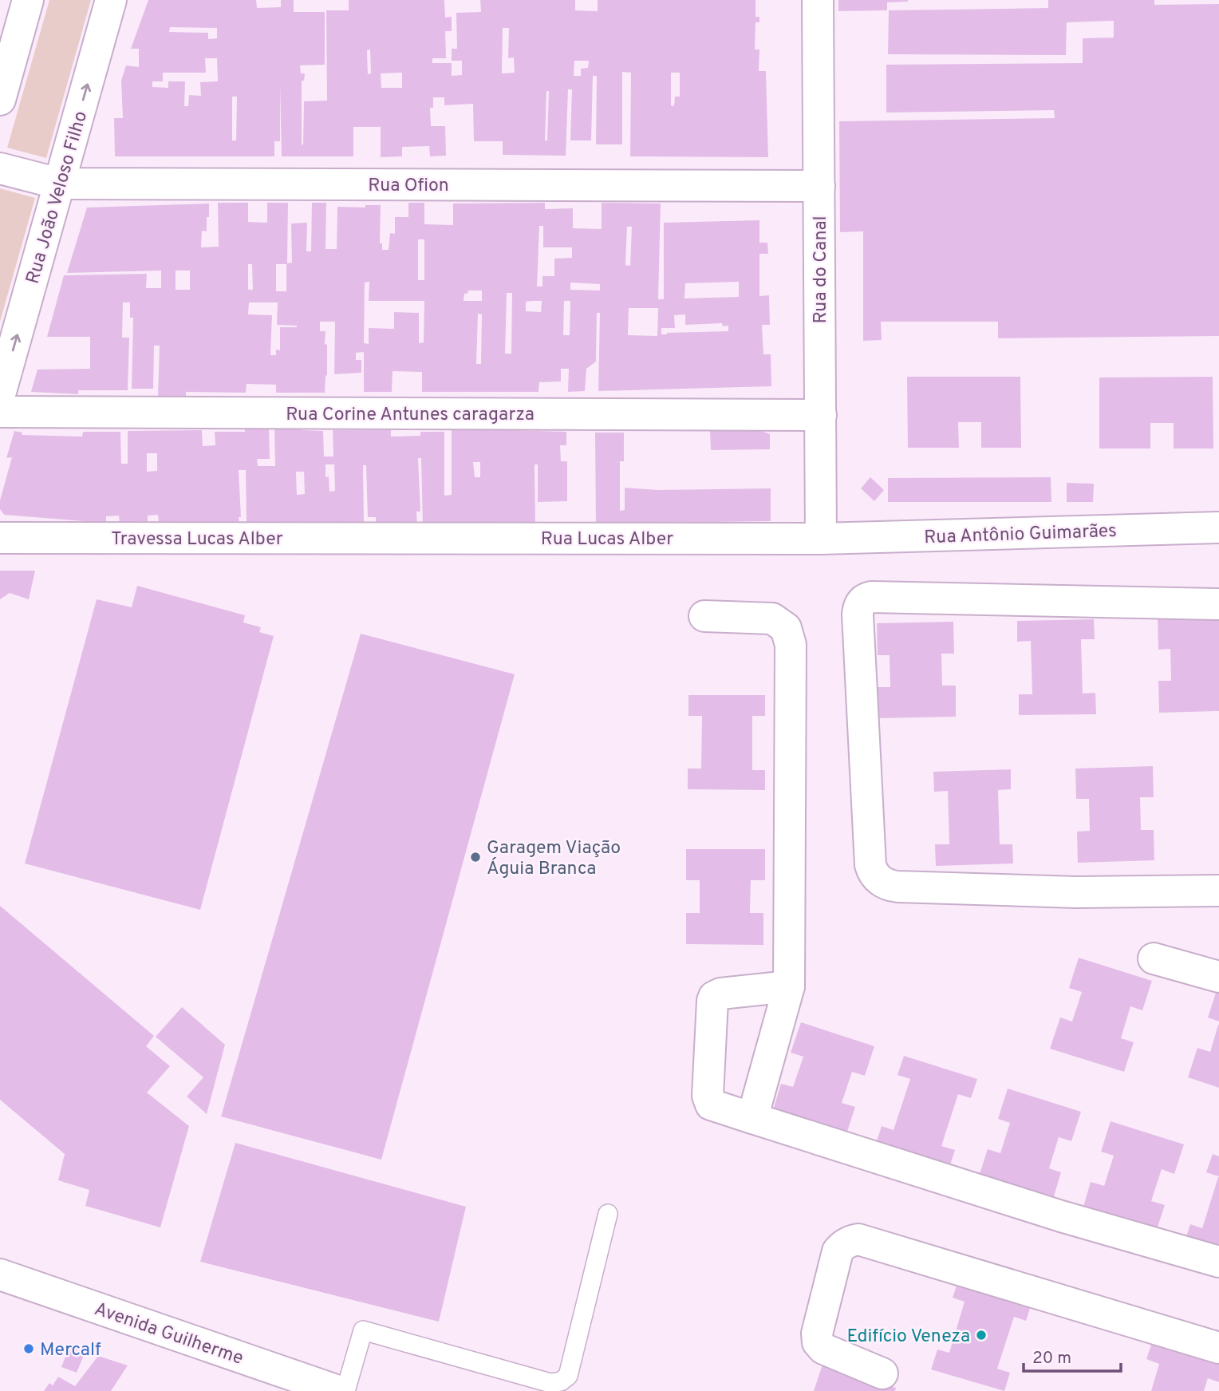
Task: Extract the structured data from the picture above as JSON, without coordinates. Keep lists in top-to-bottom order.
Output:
{
  "streets": {
    "street": [
      "Rua Ofion",
      "Rua João Veloso Filho",
      "Rua do Canal",
      "Rua Corine Antunes caragarza",
      "Rua Antônio Guimarães",
      "Travessa Lucas Alber",
      "Rua Lucas Alber",
      "Avenida Guilherme"
    ]
  },
  "crossings": [
    ["Rua Ofion", "Rua João Veloso Filho"],
    ["Rua Ofion", "Rua do Canal"],
    ["Rua do Canal", "Rua Corine Antunes caragarza"],
    ["Rua do Canal", "Rua Antônio Guimarães"],
    ["Rua do Canal", "Rua Lucas Alber"],
    ["Rua Antônio Guimarães", "Rua Lucas Alber"],
    ["Travessa Lucas Alber", "Rua Lucas Alber"]
  ],
  "one_way": ["Rua João Veloso Filho"],
  "places": ["Garagem Viação Águia Branca", "Edifício Veneza", "Mercalf"],
  "scale_bar": "20 m"
}
